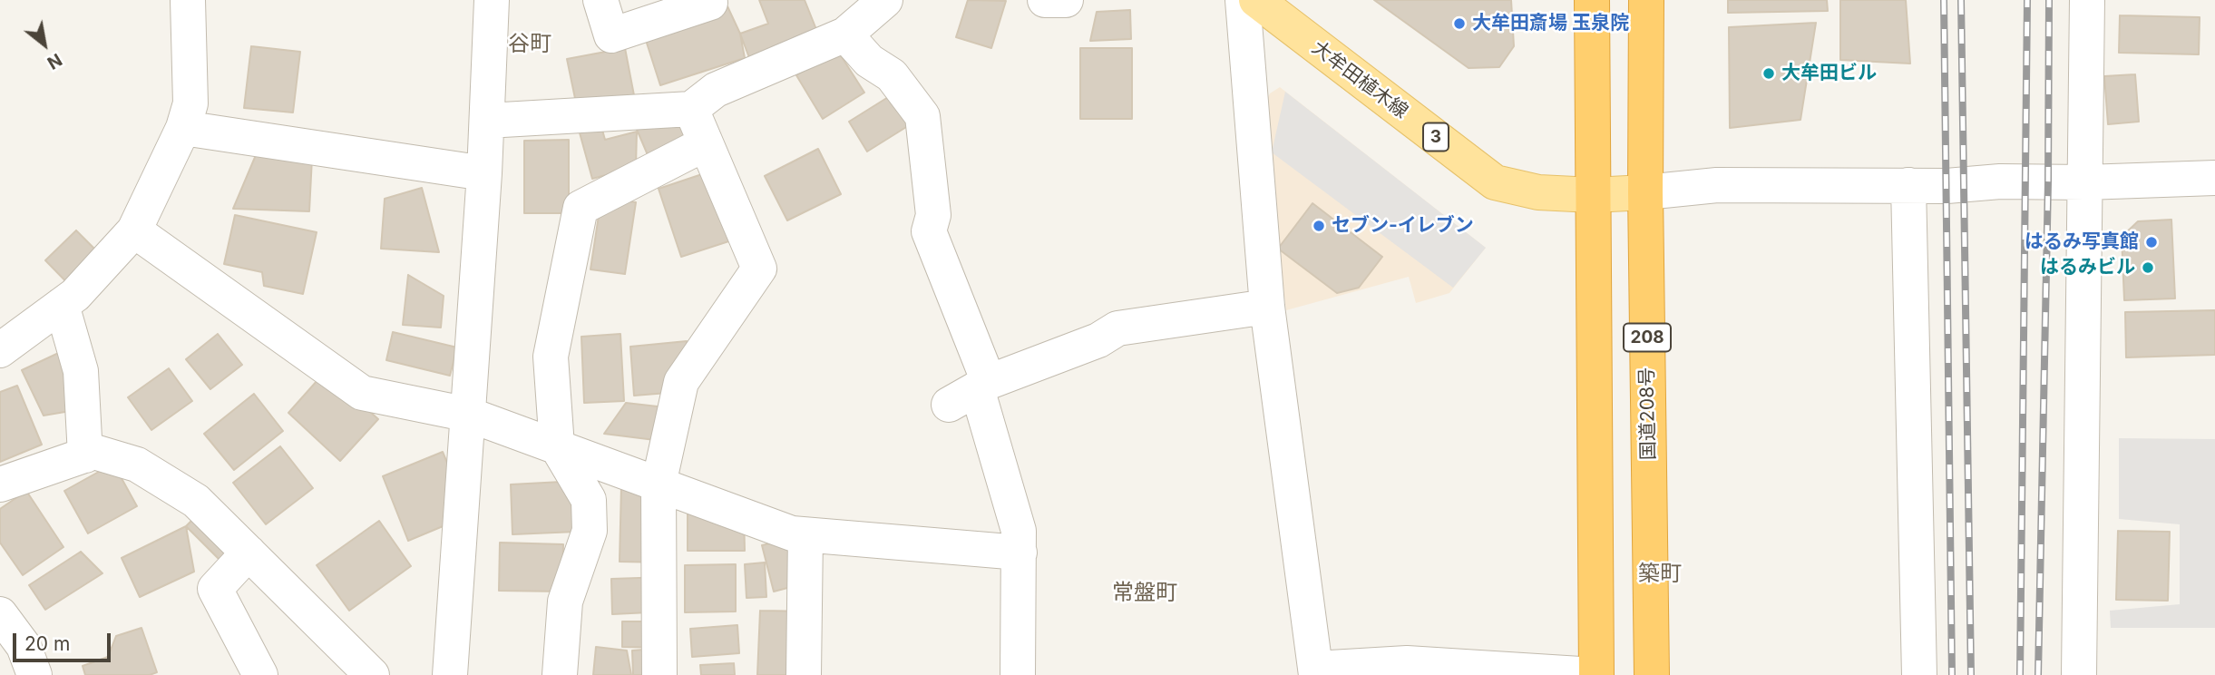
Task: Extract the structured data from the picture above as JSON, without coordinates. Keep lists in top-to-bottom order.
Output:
{
  "streets": {
    "highway": ["208", "国道208号"],
    "main road": ["大牟田植木線", "3"]
  },
  "crossings": [
    ["大牟田植木線", "国道208号"]
  ],
  "districts": ["谷町", "築町", "常盤町"],
  "places": [
    "大牟田斎場 玉泉院",
    "大牟田ビル",
    "セブン-イレブン",
    "はるみ写真館",
    "はるみビル"
  ],
  "scale_bar": "20 m",
  "north": "bottom right"
}
